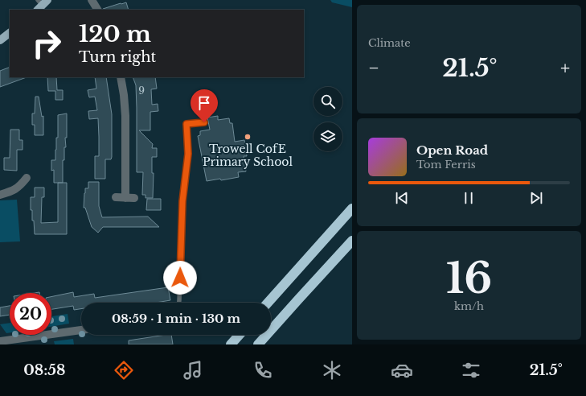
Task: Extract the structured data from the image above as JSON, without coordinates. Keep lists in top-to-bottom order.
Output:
{
  "places": ["Trowell CofE Primary School"],
  "house_numbers": ["9"],
  "page": {
    "tile": [
      "Climate",
      ["16", "km/h"]
    ],
    "turn": ["120 m", "Turn right"],
    "heat": ["−", "21.5°", "+"],
    "song": ["Open Road", "Tom Ferris"],
    "limit": "20",
    "trip": "08:59 · 1 min · 130 m",
    "tabs": ["08:58", "21.5°"]
  }
}
